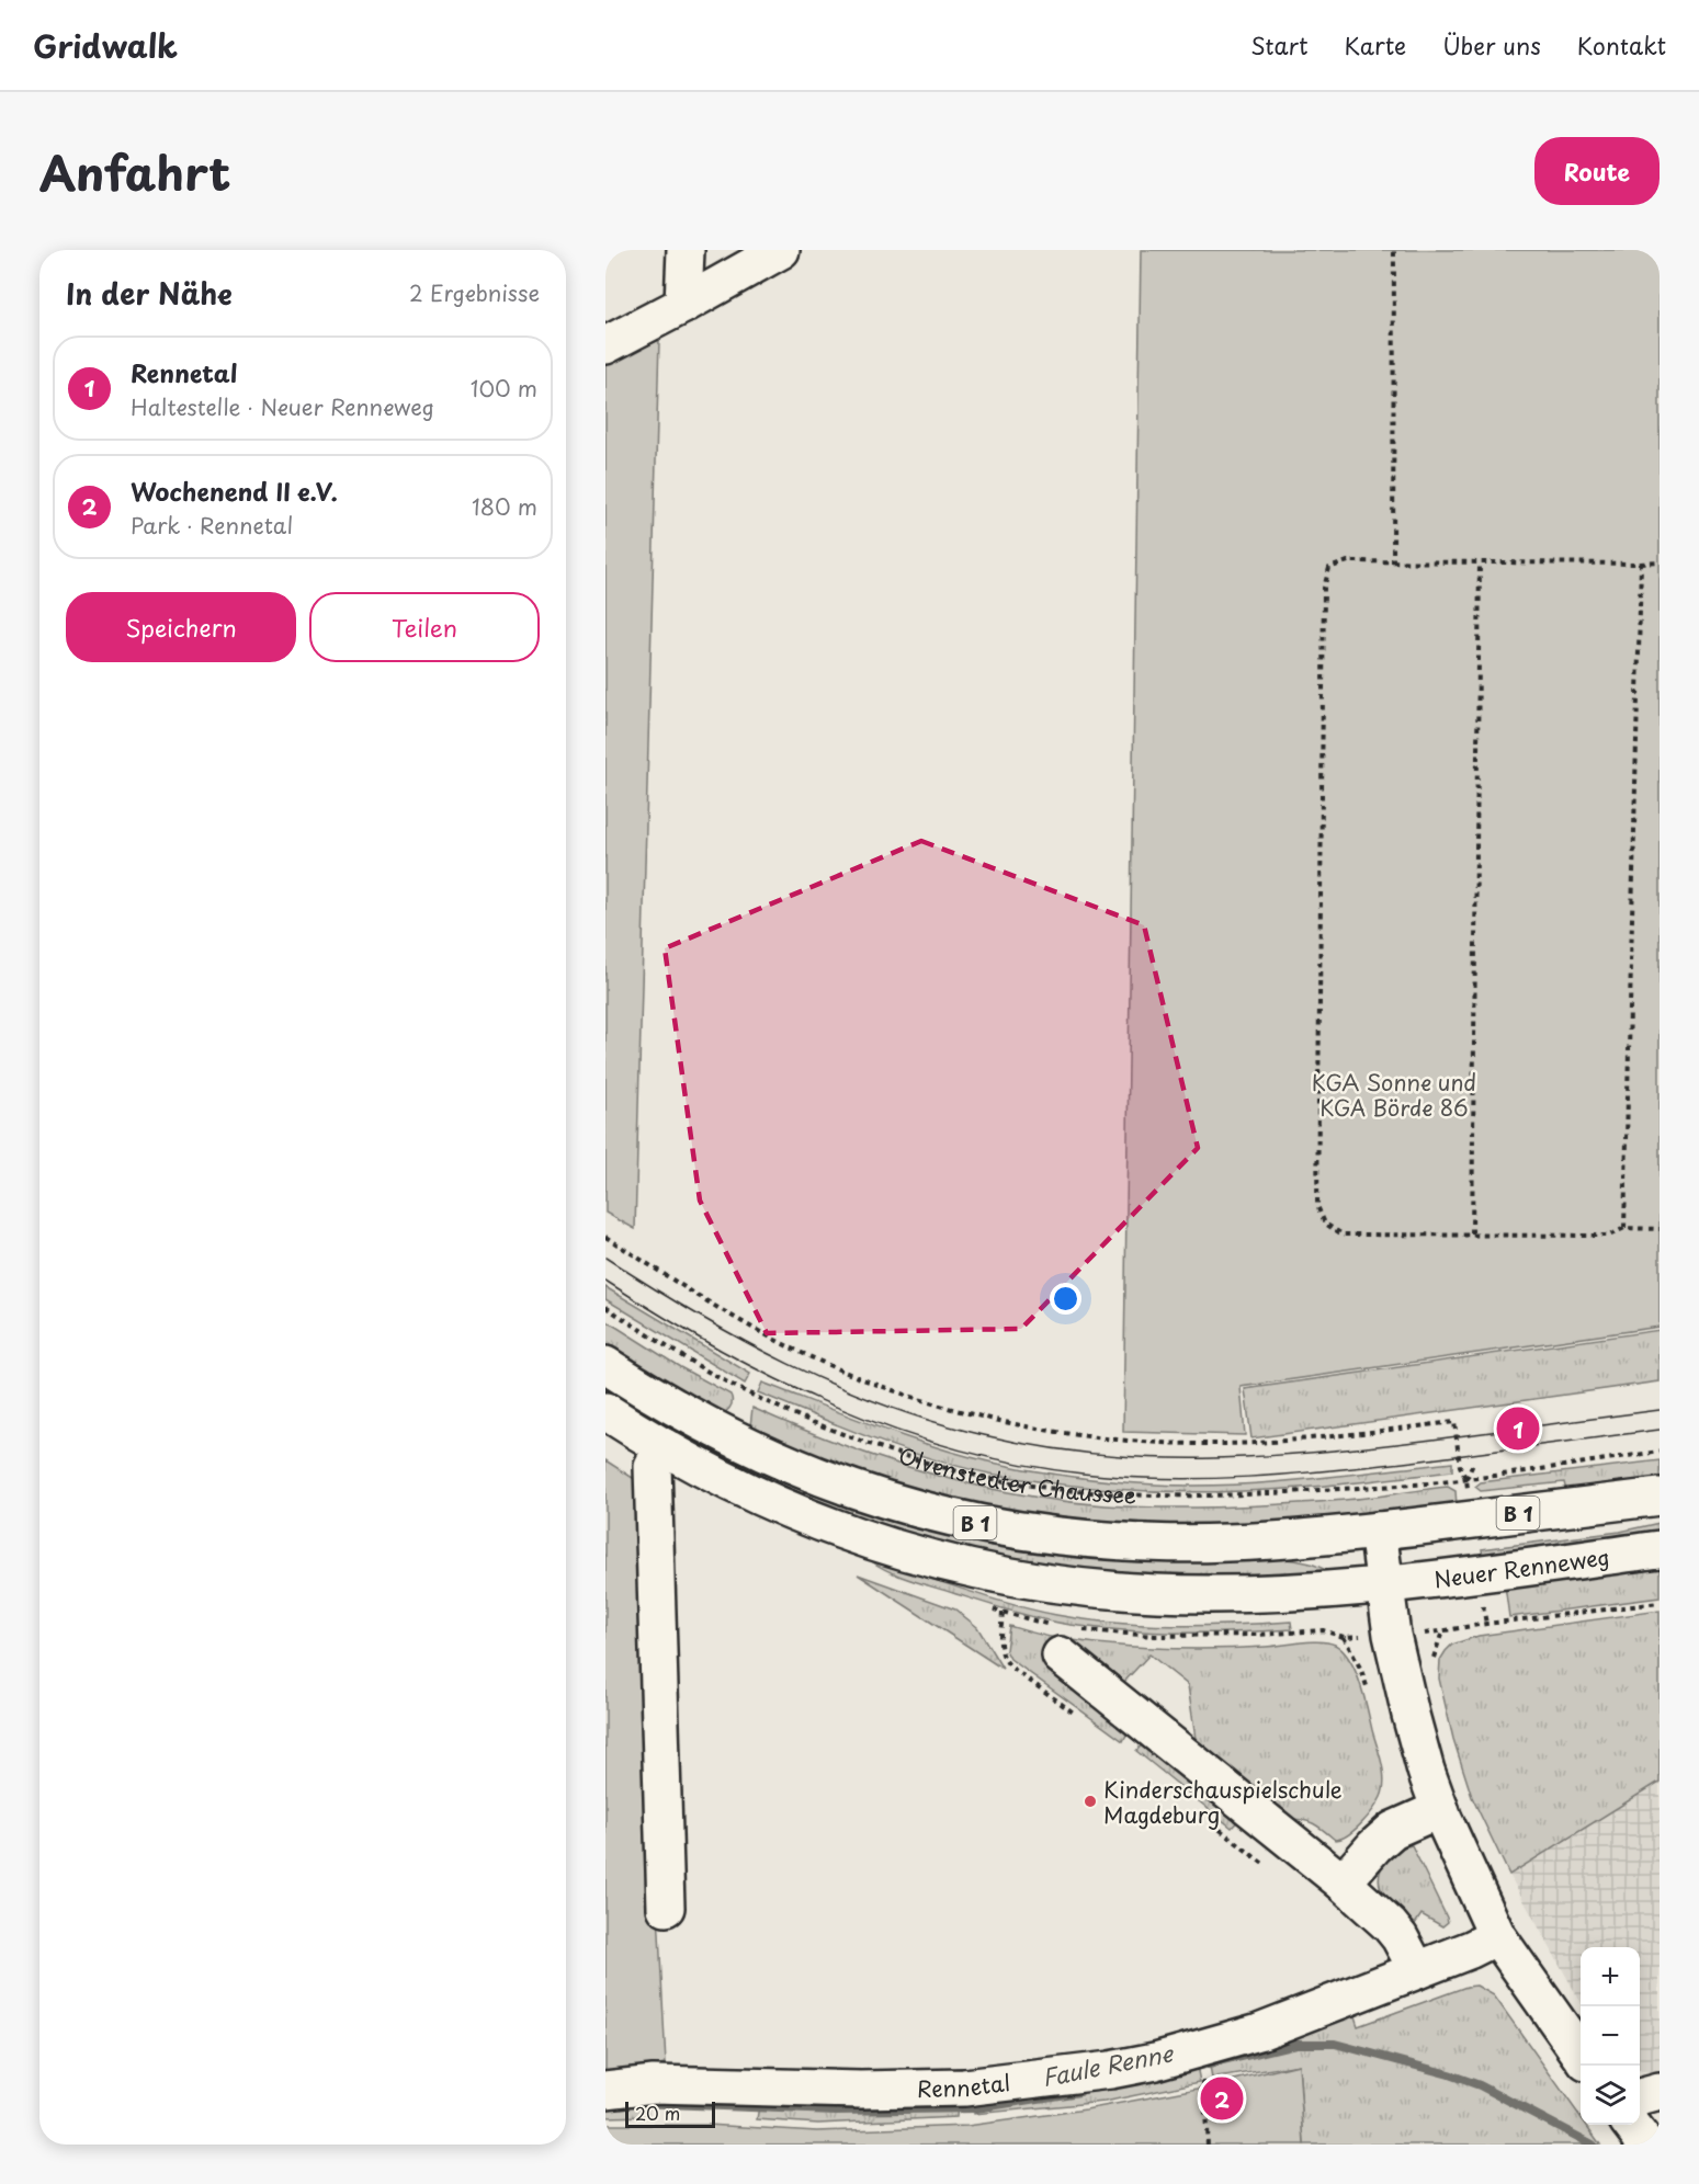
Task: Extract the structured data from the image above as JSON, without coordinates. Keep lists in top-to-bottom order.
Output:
{
  "streets": {
    "street": ["B 1", "Neuer Renneweg", "Rennetal"],
    "path": ["Olvenstedter Chaussee"]
  },
  "crossings": [
    ["B 1", "Neuer Renneweg"]
  ],
  "water": ["Faule Renne"],
  "parks": ["KGA Sonne und KGA Börde 86"],
  "places": ["Kinderschauspielschule Magdeburg"],
  "scale_bar": "20 m",
  "page": {
    "header": "Gridwalk",
    "nav": [
      "Start",
      "Karte",
      "Über uns",
      "Kontakt"
    ],
    "title": "Anfahrt",
    "buttons": [
      "Route",
      ["Speichern", "Teilen"]
    ],
    "heading": ["In der Nähe", "2 Ergebnisse"],
    "list": [
      {
        "mark": "1",
        "name": "Rennetal",
        "note": "Haltestelle · Neuer Renneweg",
        "value": "100 m"
      },
      {
        "mark": "2",
        "name": "Wochenend II e.V.",
        "note": "Park · Rennetal",
        "value": "180 m"
      }
    ],
    "pins": ["1", "2"],
    "map_buttons": ["+", "−"],
    "scale": "20 m"
  }
}
